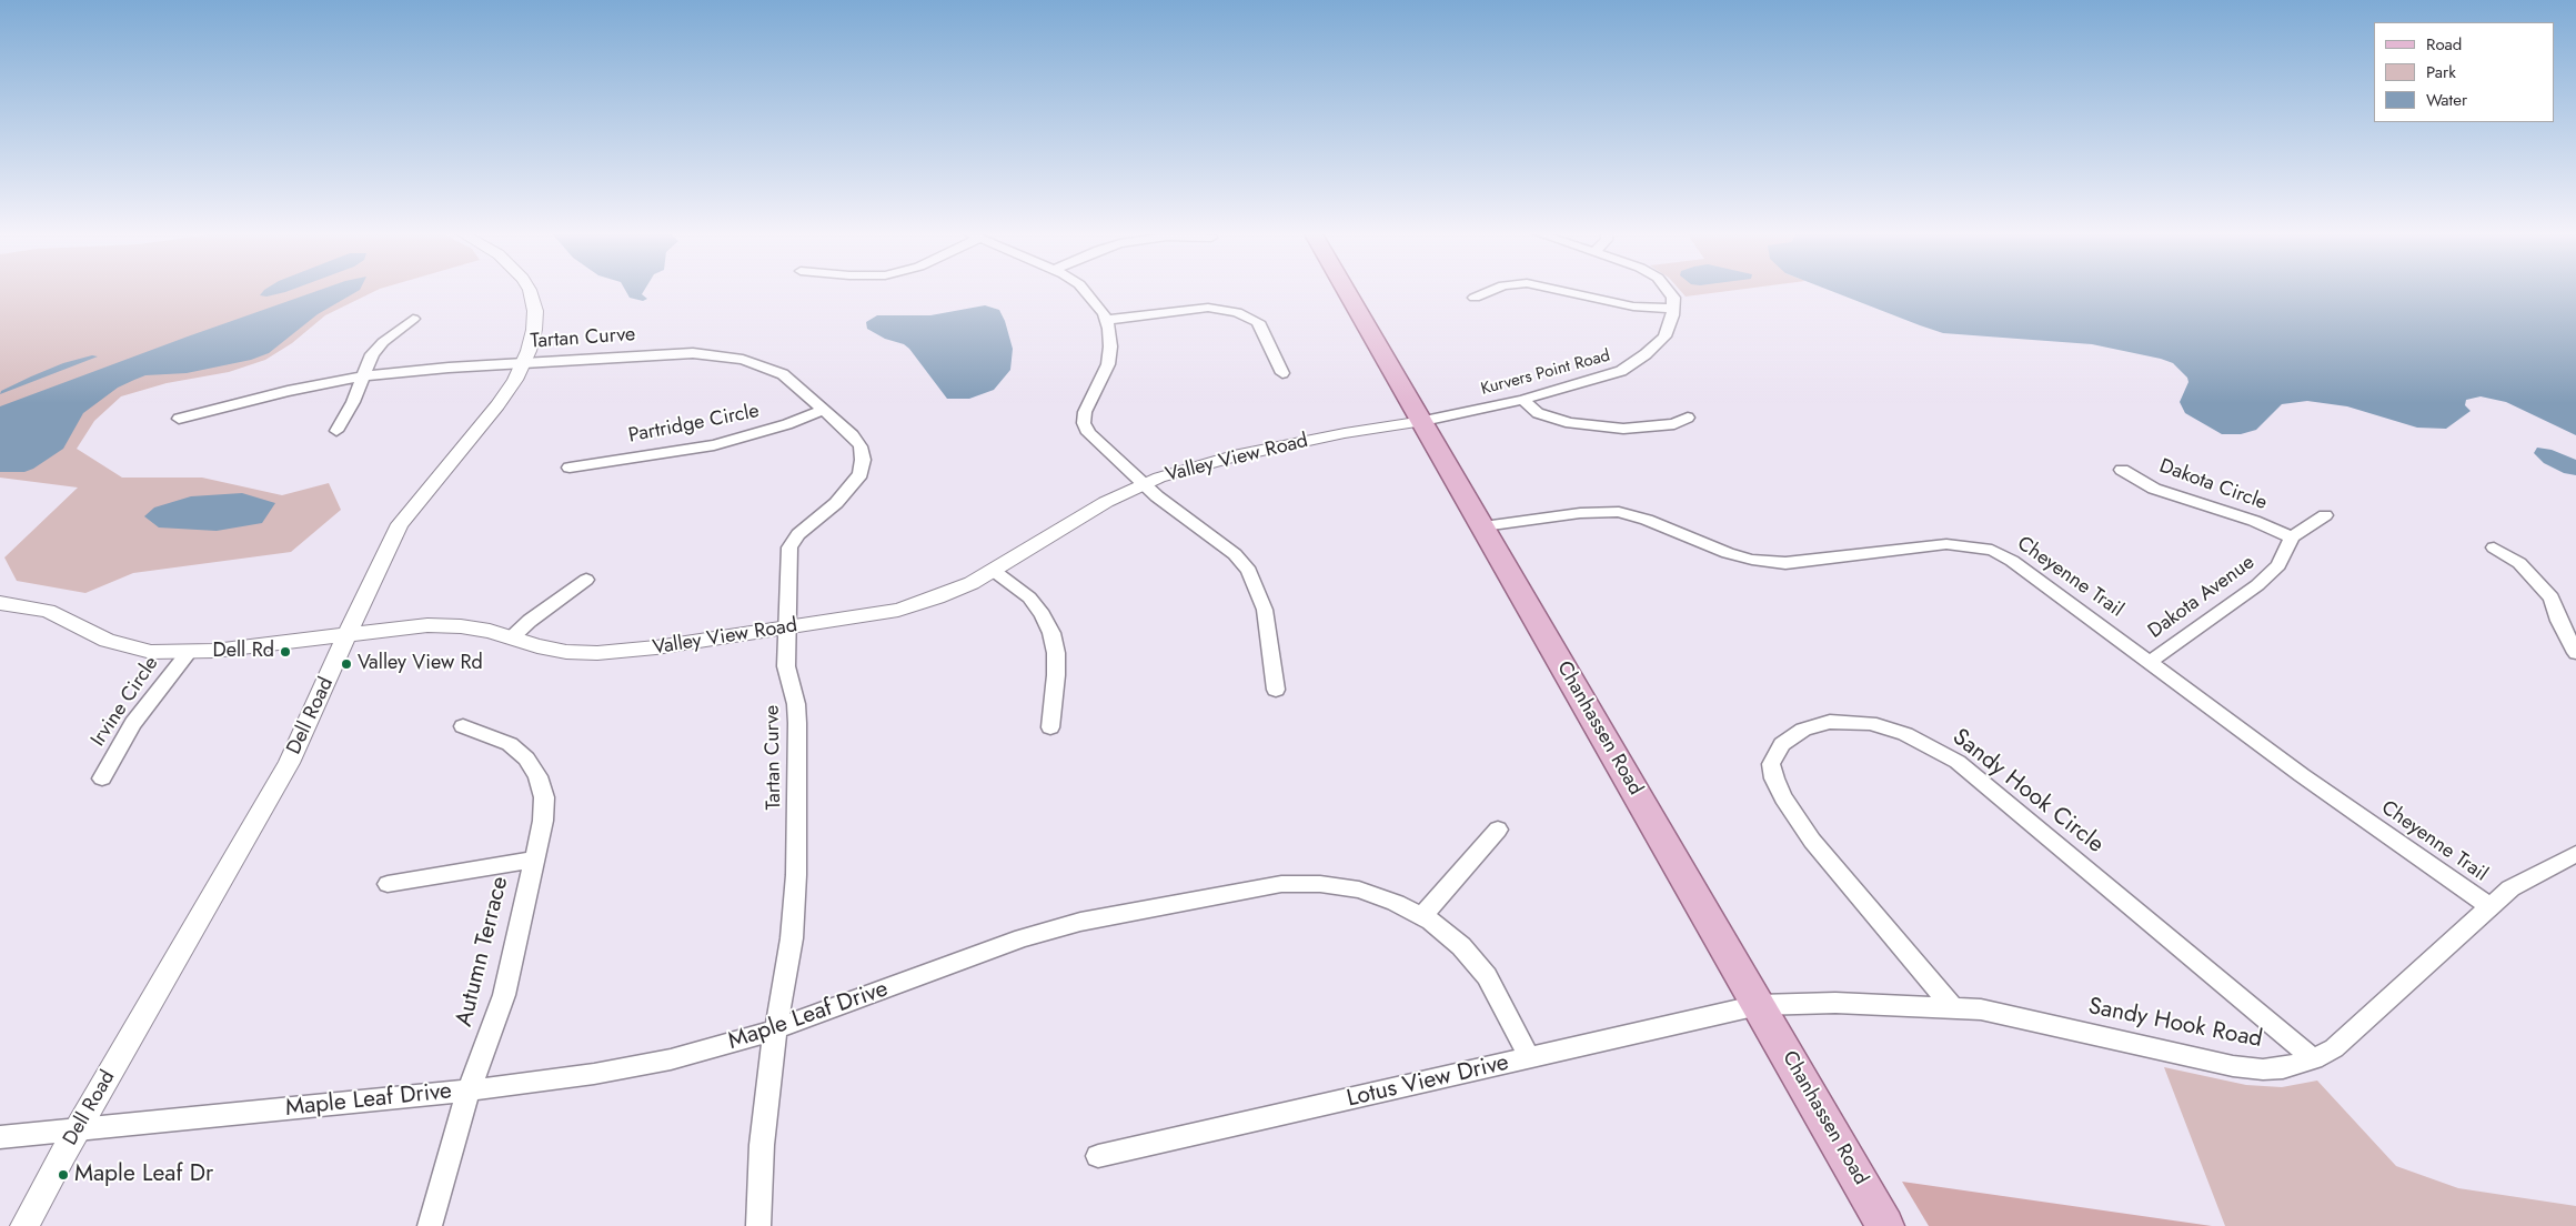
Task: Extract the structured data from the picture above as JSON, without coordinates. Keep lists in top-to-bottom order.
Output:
{
  "streets": {
    "main road": ["Chanhassen Road"],
    "street": [
      "Tartan Curve",
      "Kurvers Point Road",
      "Partridge Circle",
      "Valley View Road",
      "Dakota Circle",
      "Cheyenne Trail",
      "Dakota Avenue",
      "Irvine Circle",
      "Dell Road",
      "Sandy Hook Circle",
      "Autumn Terrace",
      "Maple Leaf Drive",
      "Sandy Hook Road",
      "Lotus View Drive"
    ]
  },
  "crossings": [
    ["Tartan Curve", "Partridge Circle"],
    ["Tartan Curve", "Valley View Road"],
    ["Tartan Curve", "Dell Road"],
    ["Tartan Curve", "Maple Leaf Drive"],
    ["Kurvers Point Road", "Valley View Road"],
    ["Kurvers Point Road", "Chanhassen Road"],
    ["Valley View Road", "Irvine Circle"],
    ["Valley View Road", "Dell Road"],
    ["Valley View Road", "Chanhassen Road"],
    ["Dakota Circle", "Dakota Avenue"],
    ["Cheyenne Trail", "Dakota Avenue"],
    ["Cheyenne Trail", "Chanhassen Road"],
    ["Cheyenne Trail", "Sandy Hook Road"],
    ["Dell Road", "Maple Leaf Drive"],
    ["Chanhassen Road", "Sandy Hook Road"],
    ["Chanhassen Road", "Lotus View Drive"],
    ["Sandy Hook Circle", "Sandy Hook Road"],
    ["Autumn Terrace", "Maple Leaf Drive"],
    ["Maple Leaf Drive", "Lotus View Drive"],
    ["Sandy Hook Road", "Lotus View Drive"]
  ],
  "places": ["Dell Rd", "Valley View Rd", "Maple Leaf Dr"],
  "legend": ["Road", "Park", "Water"]
}
